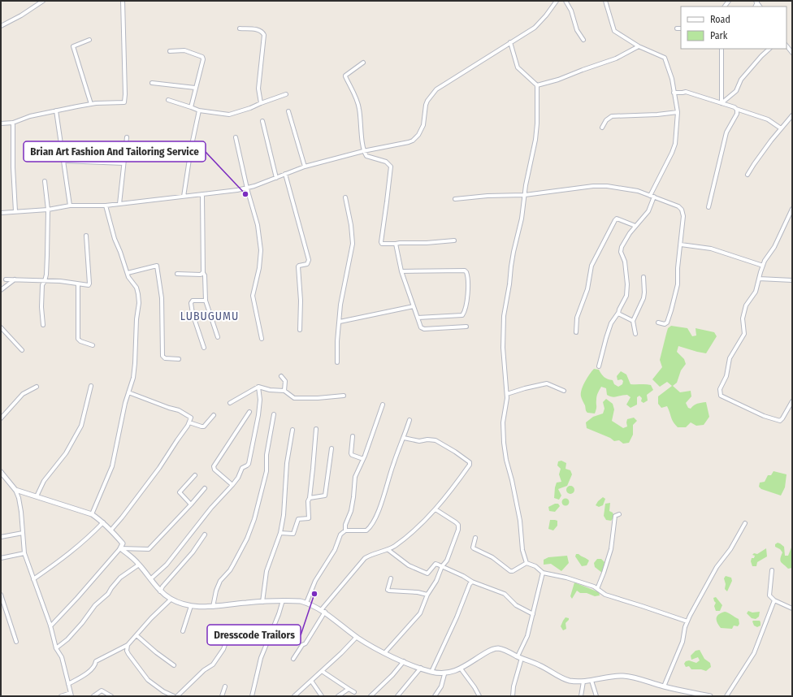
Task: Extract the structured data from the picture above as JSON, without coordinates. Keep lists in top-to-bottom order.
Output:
{
  "districts": ["LUBUGUMU"],
  "places": ["Brian Art Fashion And Tailoring Service", "Dresscode Trailors"],
  "legend": ["Road", "Park"]
}
